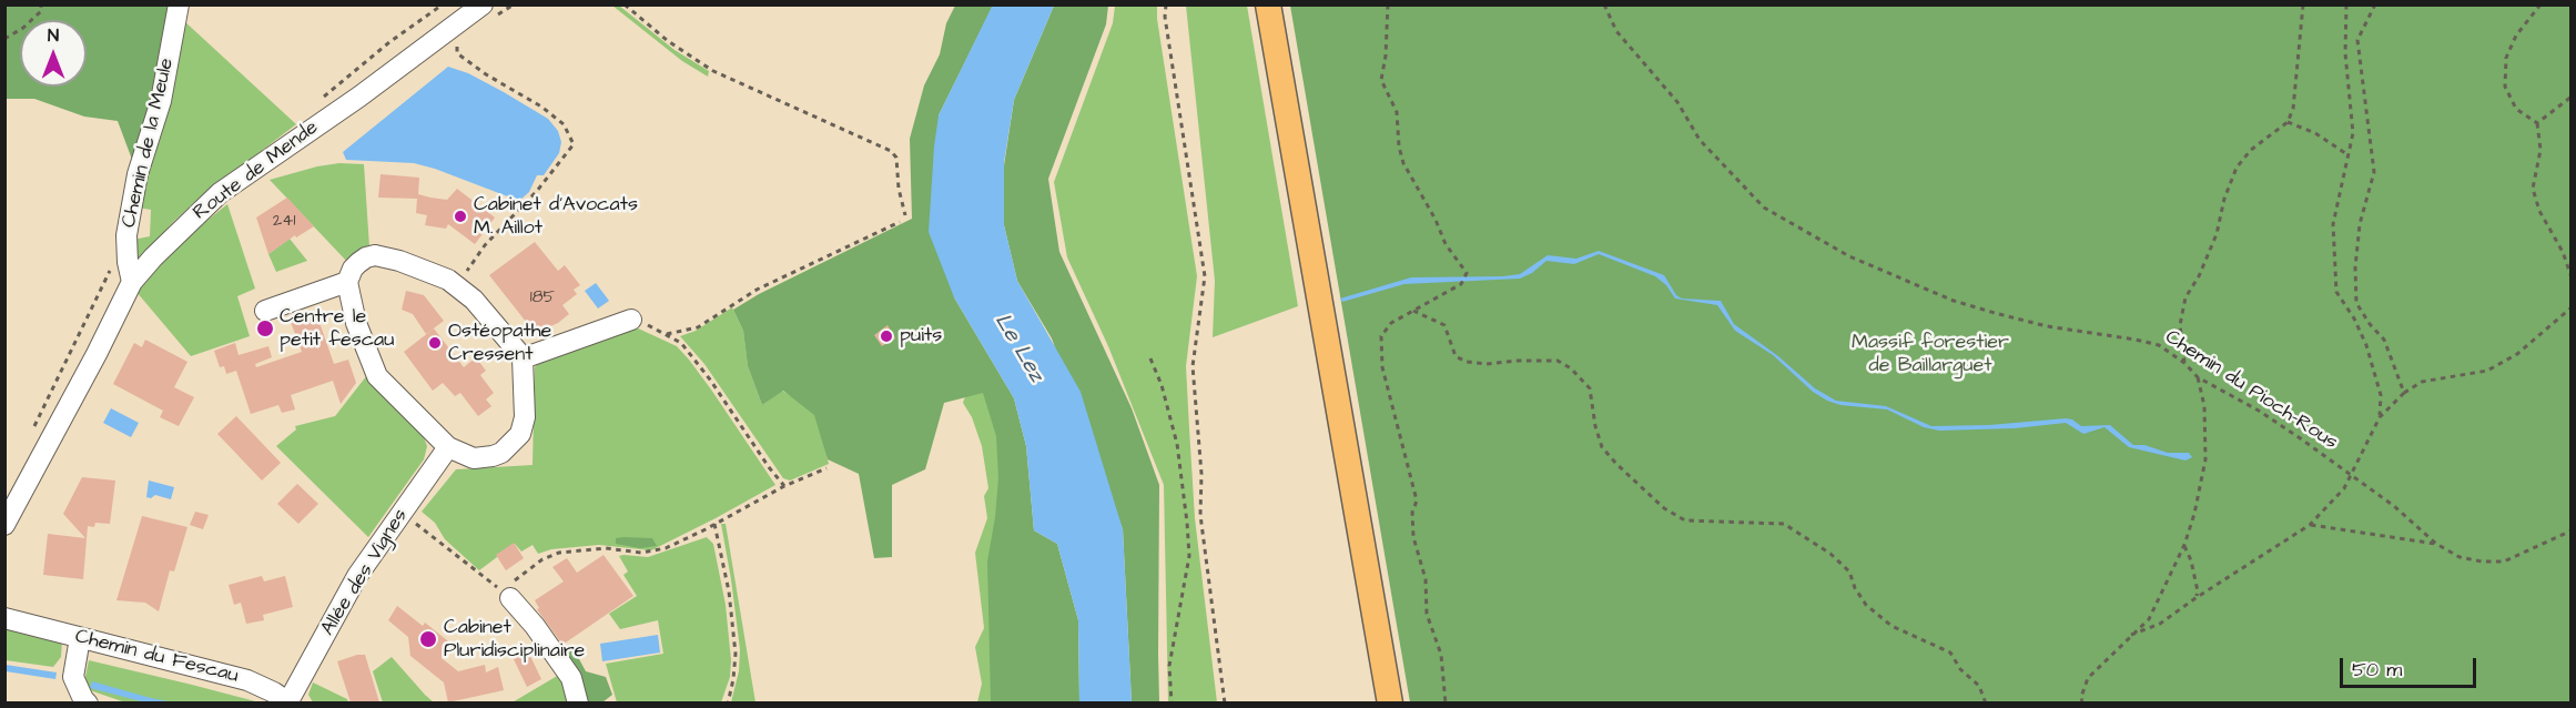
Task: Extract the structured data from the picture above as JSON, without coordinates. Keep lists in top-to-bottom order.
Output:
{
  "streets": {
    "street": [
      "Chemin de la Meule",
      "Route de Mende",
      "Allée des Vignes",
      "Chemin du Fescau"
    ],
    "path": ["Chemin du Pioch-Rous"]
  },
  "crossings": [
    ["Chemin de la Meule", "Route de Mende"],
    ["Allée des Vignes", "Chemin du Fescau"]
  ],
  "water": ["Le Lez"],
  "parks": ["Massif forestier de Baillarguet"],
  "places": [
    "Cabinet d'Avocats M. Aillot",
    "Centre le petit fescau",
    "puits",
    "Ostéopathe Cressent",
    "Cabinet Pluridisciplinaire"
  ],
  "house_numbers": ["241", "185"],
  "scale_bar": "50 m",
  "north": "top"
}
